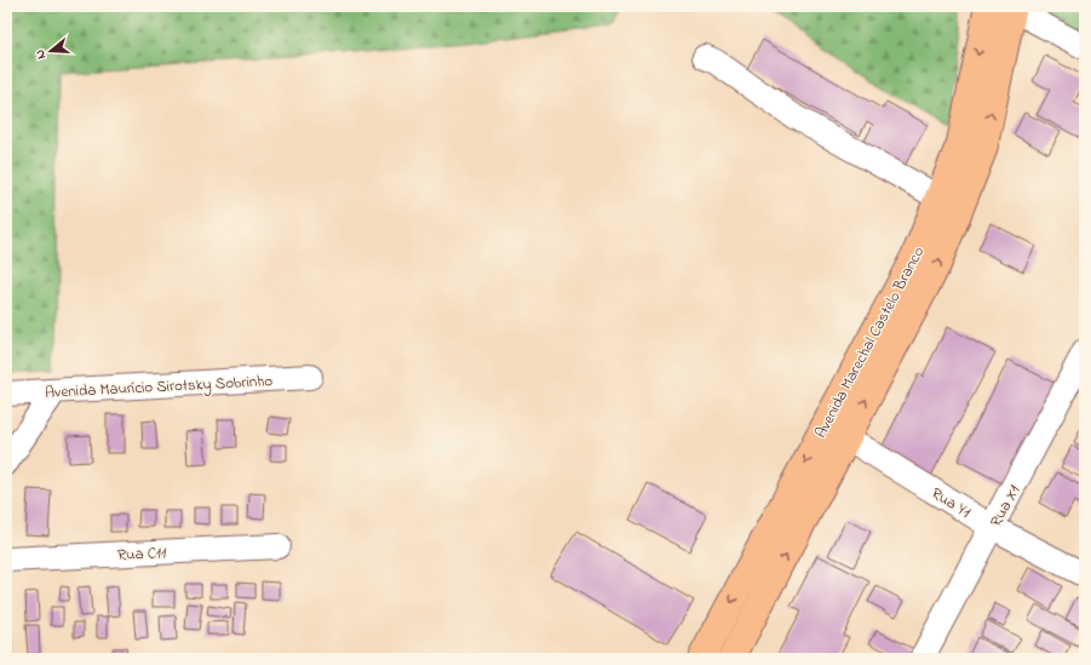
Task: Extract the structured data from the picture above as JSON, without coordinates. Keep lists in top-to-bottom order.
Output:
{
  "streets": {
    "main road": ["Avenida Marechal Castelo Branco"],
    "street": [
      "Avenida Maurício Sirotsky Sobrinho",
      "Rua Y1",
      "Rua X1",
      "Rua C11"
    ]
  },
  "crossings": [
    ["Avenida Marechal Castelo Branco", "Rua Y1"],
    ["Rua Y1", "Rua X1"]
  ],
  "north": "left"
}
